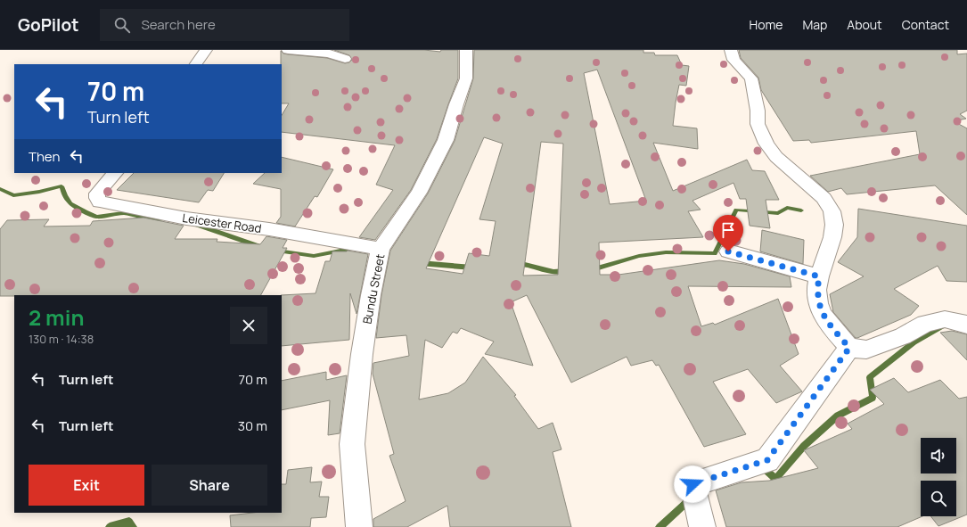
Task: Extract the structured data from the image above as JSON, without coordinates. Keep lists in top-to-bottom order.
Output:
{
  "streets": {
    "street": ["Leicester Road", "Bundu Street"]
  },
  "crossings": [
    ["Leicester Road", "Bundu Street"]
  ],
  "page": {
    "header": "GoPilot",
    "search": "Search here",
    "nav": [
      "Home",
      "Map",
      "About",
      "Contact"
    ],
    "turn": ["70 m", "Turn left"],
    "then": "Then",
    "heading": ["2 min", "130 m · 14:38"],
    "list": [
      {
        "name": "Turn left",
        "value": "70 m"
      },
      {
        "name": "Turn left",
        "value": "30 m"
      }
    ],
    "buttons": ["Exit", "Share"]
  }
}
